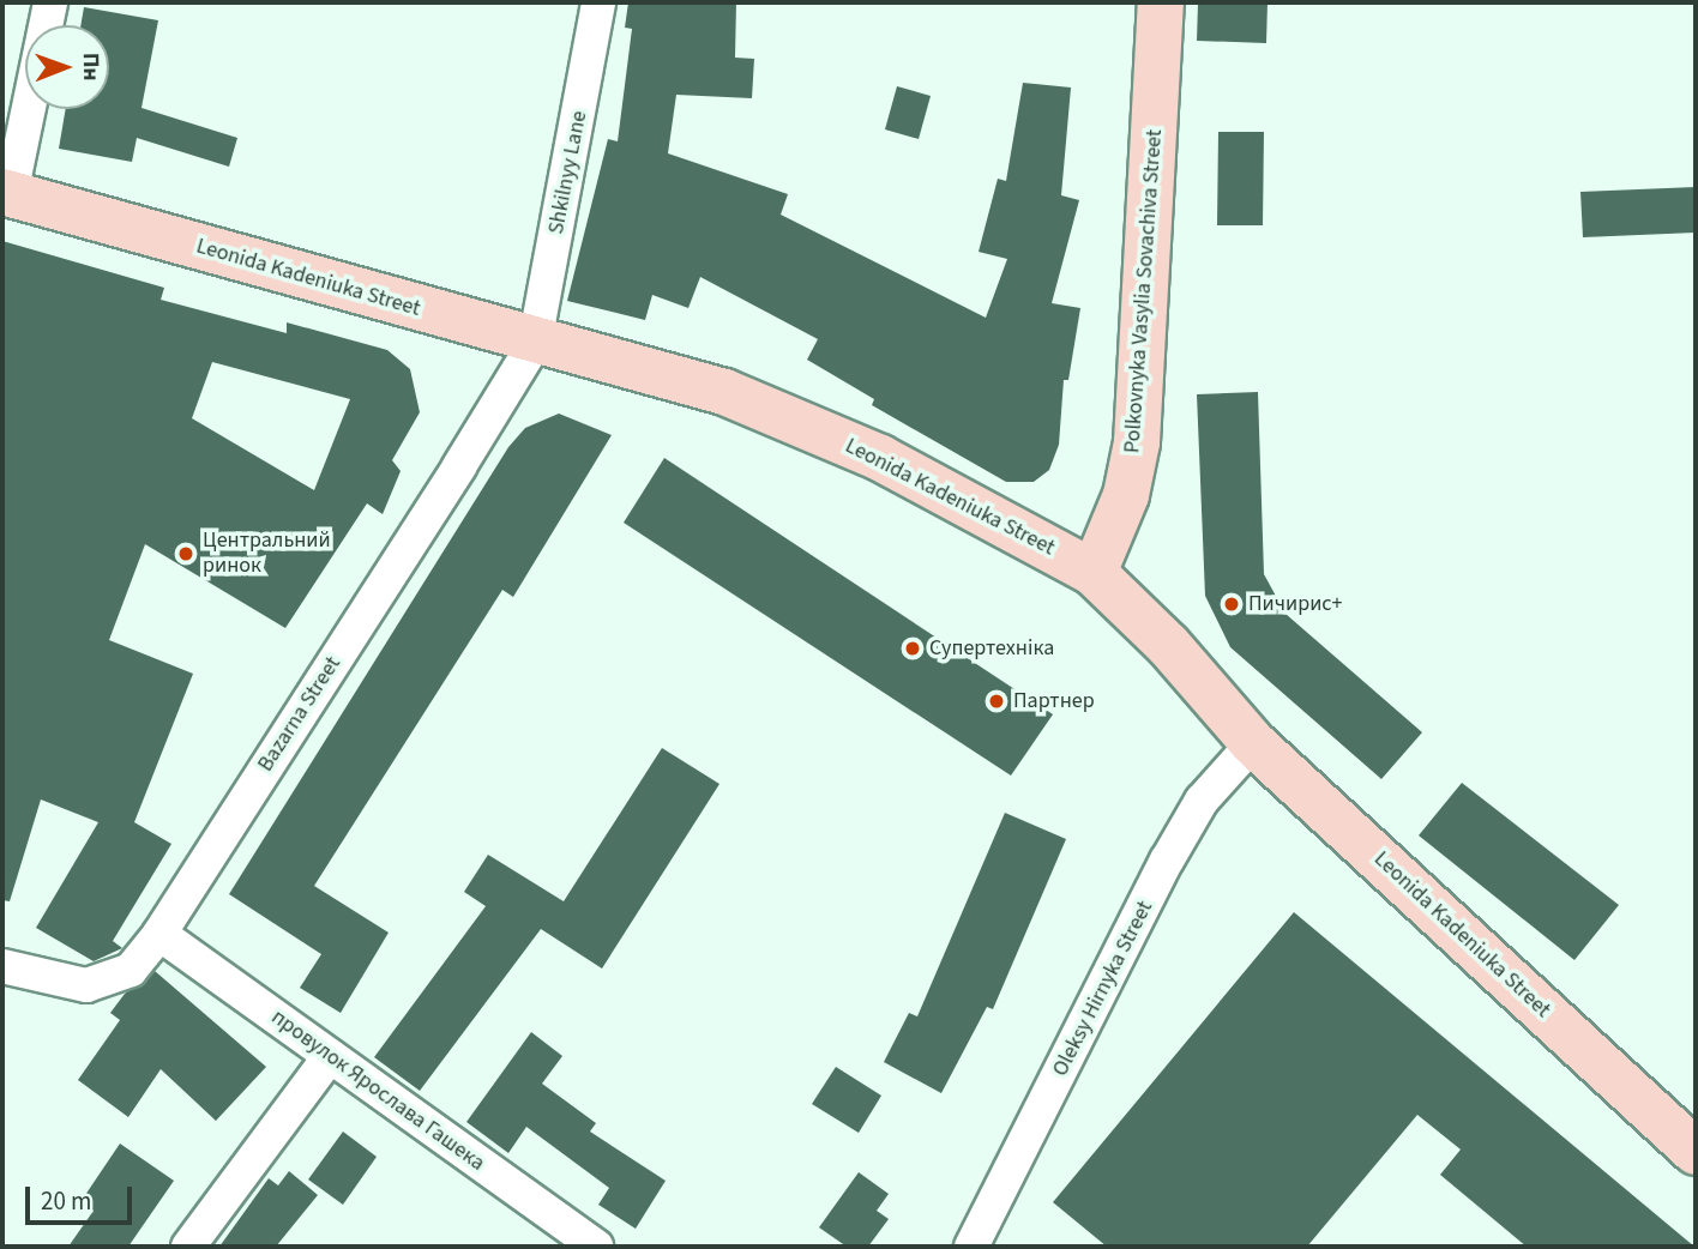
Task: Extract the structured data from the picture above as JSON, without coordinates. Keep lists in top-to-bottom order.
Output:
{
  "streets": {
    "street": [
      "Shkilnyy Lane",
      "Leonida Kadeniuka Street",
      "Polkovnyka Vasylia Sovachiva Street",
      "Bazarna Street",
      "Oleksy Hirnyka Street",
      "провулок Ярослава Гашека"
    ]
  },
  "crossings": [
    ["Shkilnyy Lane", "Leonida Kadeniuka Street"],
    ["Shkilnyy Lane", "Bazarna Street"],
    ["Leonida Kadeniuka Street", "Polkovnyka Vasylia Sovachiva Street"],
    ["Leonida Kadeniuka Street", "Bazarna Street"],
    ["Leonida Kadeniuka Street", "Oleksy Hirnyka Street"],
    ["Bazarna Street", "провулок Ярослава Гашека"]
  ],
  "places": [
    "Центральний ринок",
    "Пичирис+",
    "Супертехніка",
    "Партнер"
  ],
  "scale_bar": "20 m",
  "north": "right"
}
